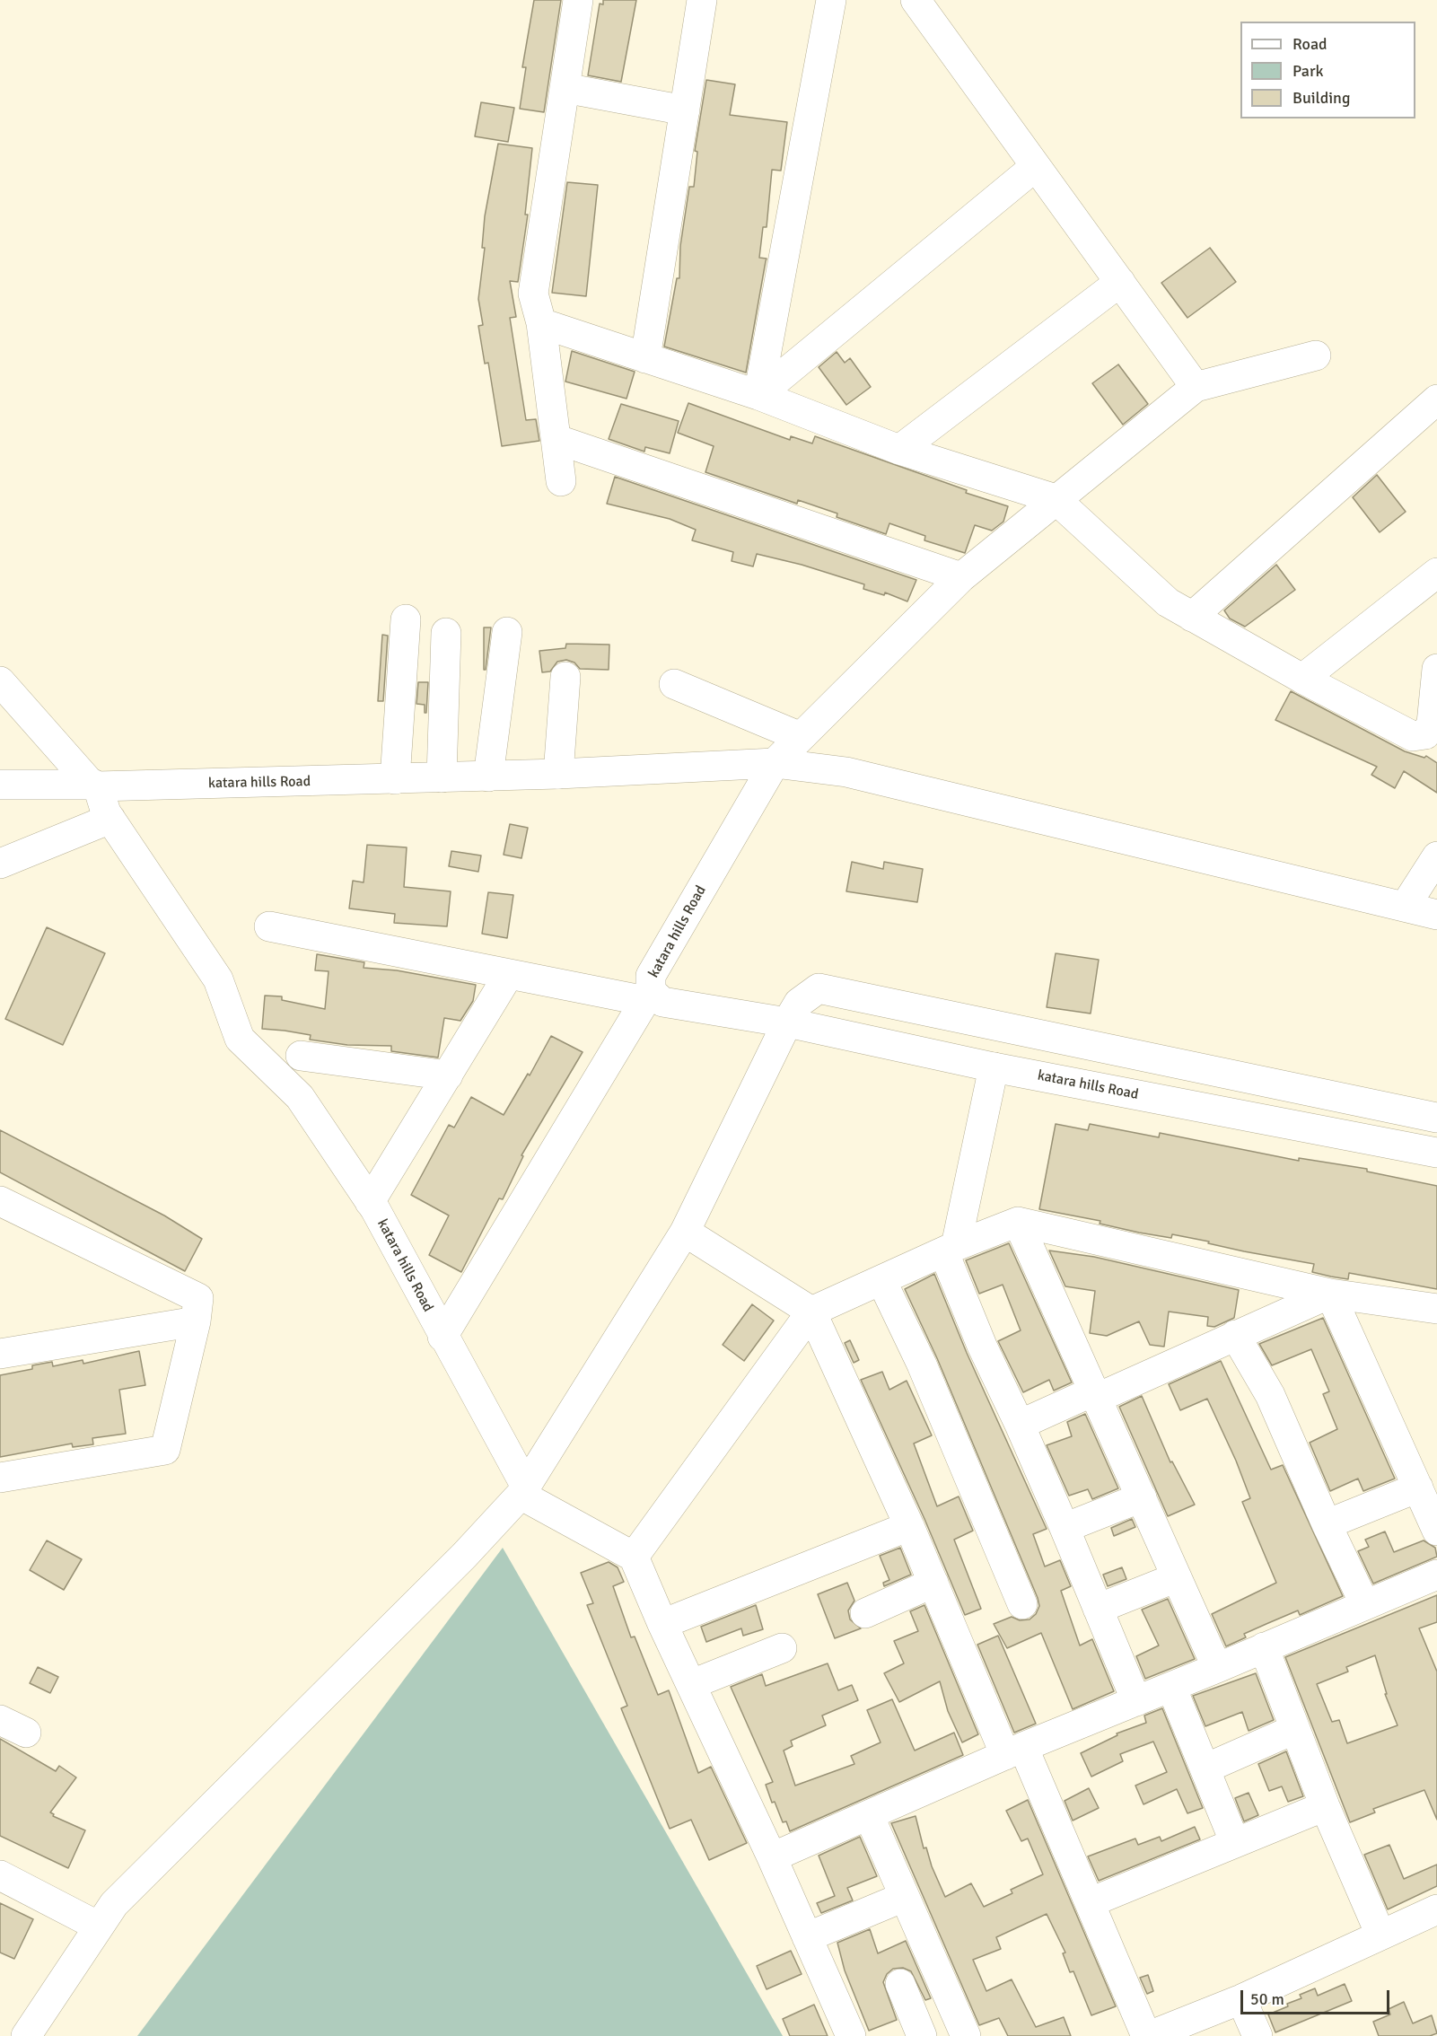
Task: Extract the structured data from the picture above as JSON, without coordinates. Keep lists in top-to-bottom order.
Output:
{
  "streets": {
    "street": ["katara hills Road"]
  },
  "legend": ["Road", "Park", "Building"],
  "scale_bar": "50 m"
}
